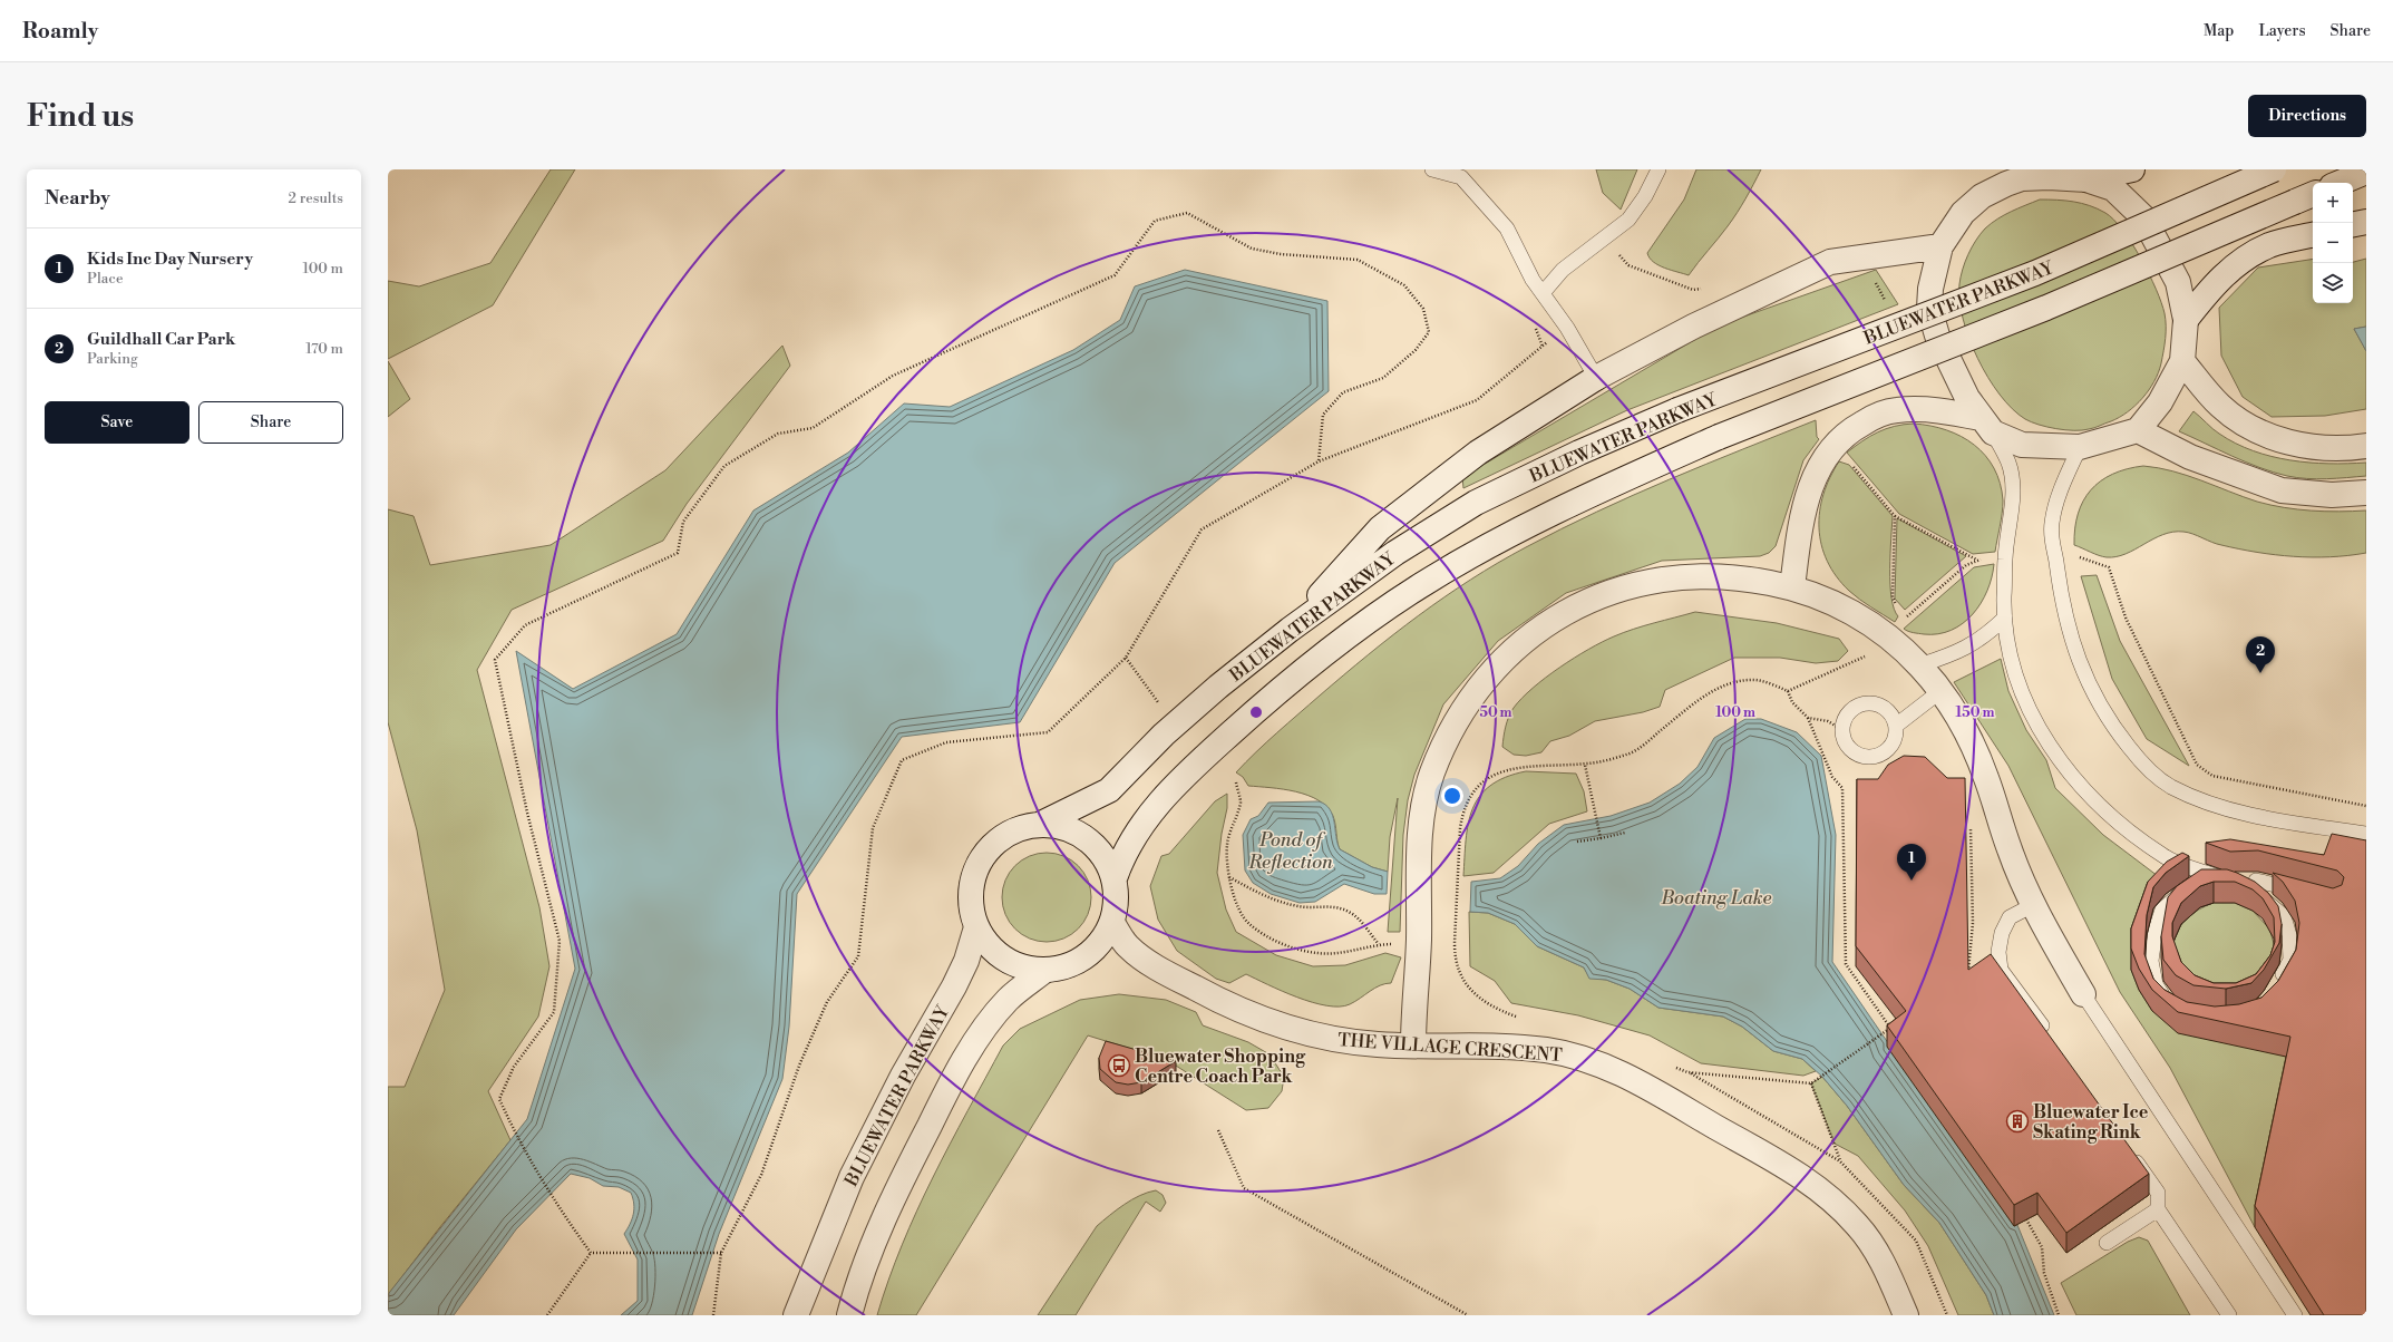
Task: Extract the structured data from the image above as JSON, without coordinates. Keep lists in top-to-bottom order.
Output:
{
  "streets": {
    "street": ["BLUEWATER PARKWAY", "THE VILLAGE CRESCENT"]
  },
  "crossings": [
    ["BLUEWATER PARKWAY", "THE VILLAGE CRESCENT"]
  ],
  "water": ["Pond of Reflection", "Boating Lake"],
  "places": {
    "bus stop": ["Bluewater Shopping Centre Coach Park"],
    "building": ["Bluewater Ice Skating Rink"]
  },
  "page": {
    "header": "Roamly",
    "nav": ["Map", "Layers", "Share"],
    "buttons": [
      "Directions",
      ["Save", "Share"]
    ],
    "title": "Find us",
    "heading": ["Nearby", "2 results"],
    "map_buttons": ["+", "−"],
    "list": [
      {
        "mark": "1",
        "name": "Kids Inc Day Nursery",
        "note": "Place",
        "value": "100 m"
      },
      {
        "mark": "2",
        "name": "Guildhall Car Park",
        "note": "Parking",
        "value": "170 m"
      }
    ],
    "pins": ["2", "1"]
  },
  "rings": ["50 m", "100 m", "150 m"]
}
